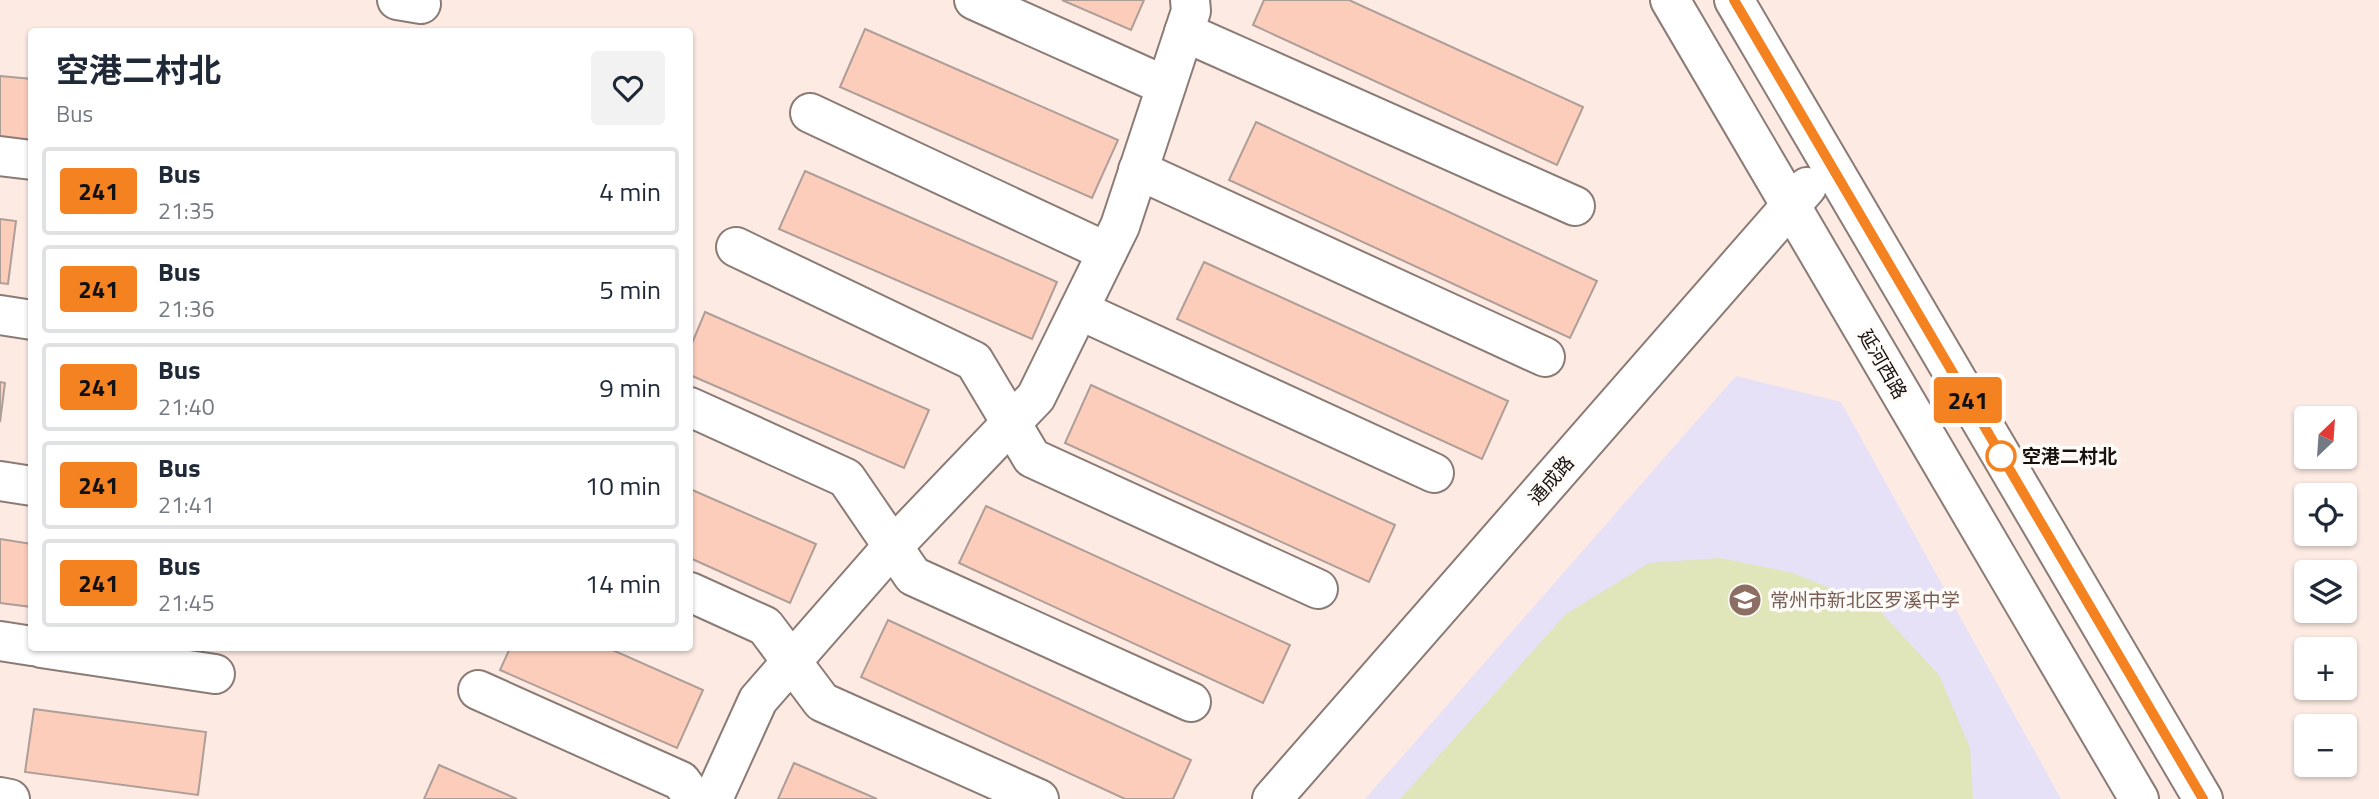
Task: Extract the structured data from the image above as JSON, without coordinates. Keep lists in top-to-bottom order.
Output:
{
  "streets": {
    "street": ["延河西路", "通成路"]
  },
  "crossings": [
    ["延河西路", "通成路"]
  ],
  "places": {
    "other": ["空港二村北"],
    "school or university": ["常州市新北区罗溪中学"]
  },
  "lines": ["bus line 241"],
  "north": "top right",
  "page": {
    "on_map": "241",
    "heading": ["空港二村北", "Bus"],
    "list": [
      {
        "mark": "241",
        "name": "Bus",
        "note": "21:35",
        "value": "4 min"
      },
      {
        "mark": "241",
        "name": "Bus",
        "note": "21:36",
        "value": "5 min"
      },
      {
        "mark": "241",
        "name": "Bus",
        "note": "21:40",
        "value": "9 min"
      },
      {
        "mark": "241",
        "name": "Bus",
        "note": "21:41",
        "value": "10 min"
      },
      {
        "mark": "241",
        "name": "Bus",
        "note": "21:45",
        "value": "14 min"
      }
    ],
    "map_buttons": ["+", "−"]
  }
}
